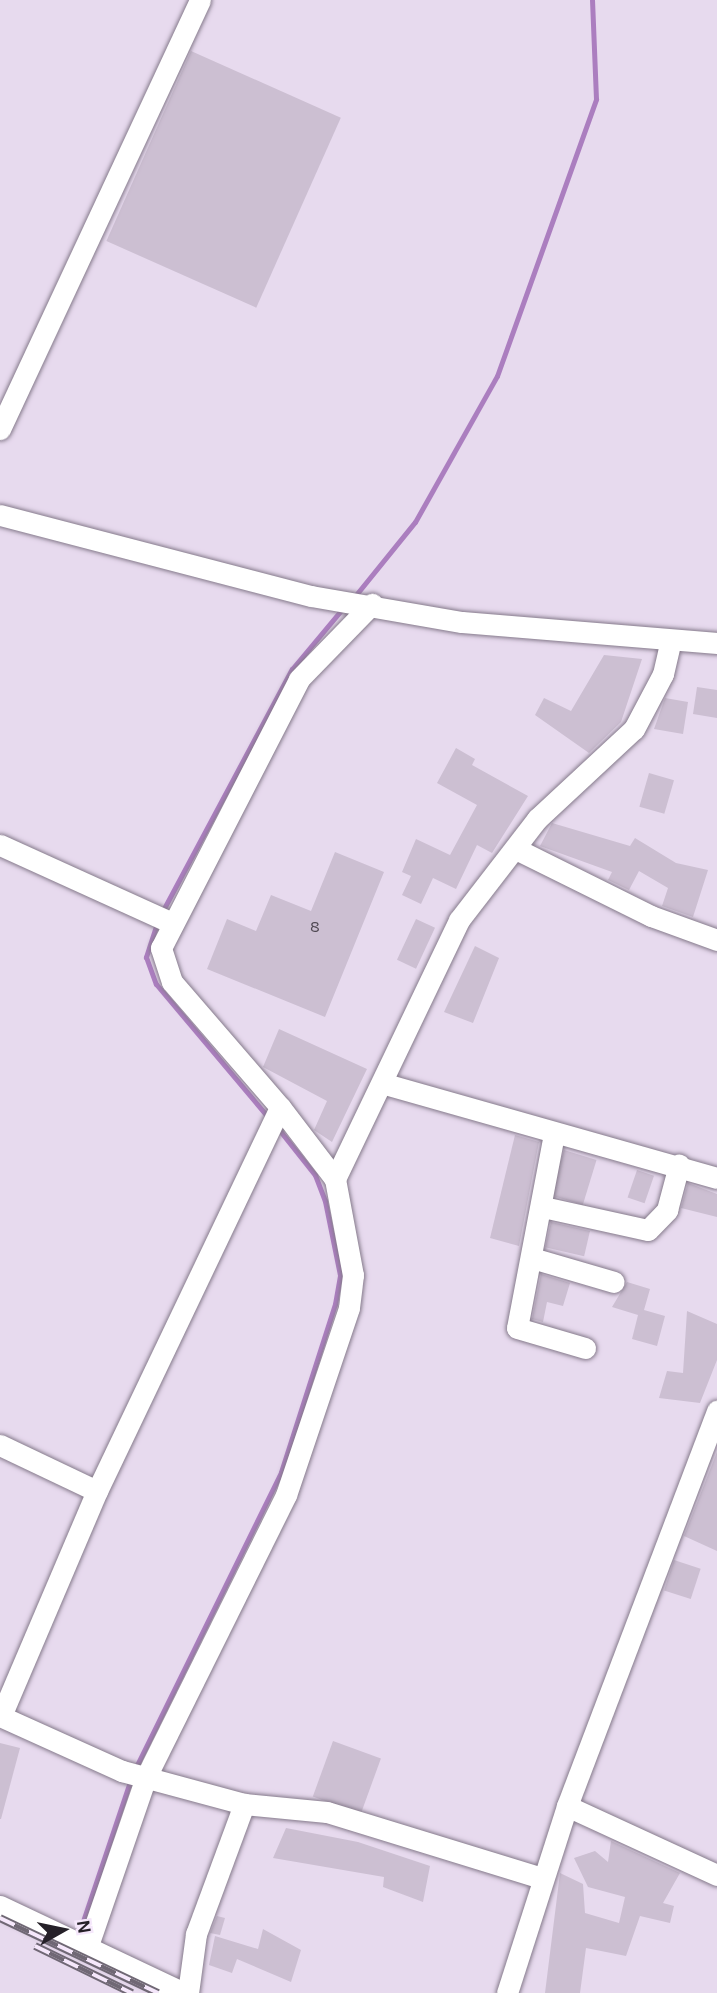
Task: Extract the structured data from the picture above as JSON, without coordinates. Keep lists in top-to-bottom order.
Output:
{
  "house_numbers": ["8"],
  "north": "right"
}
